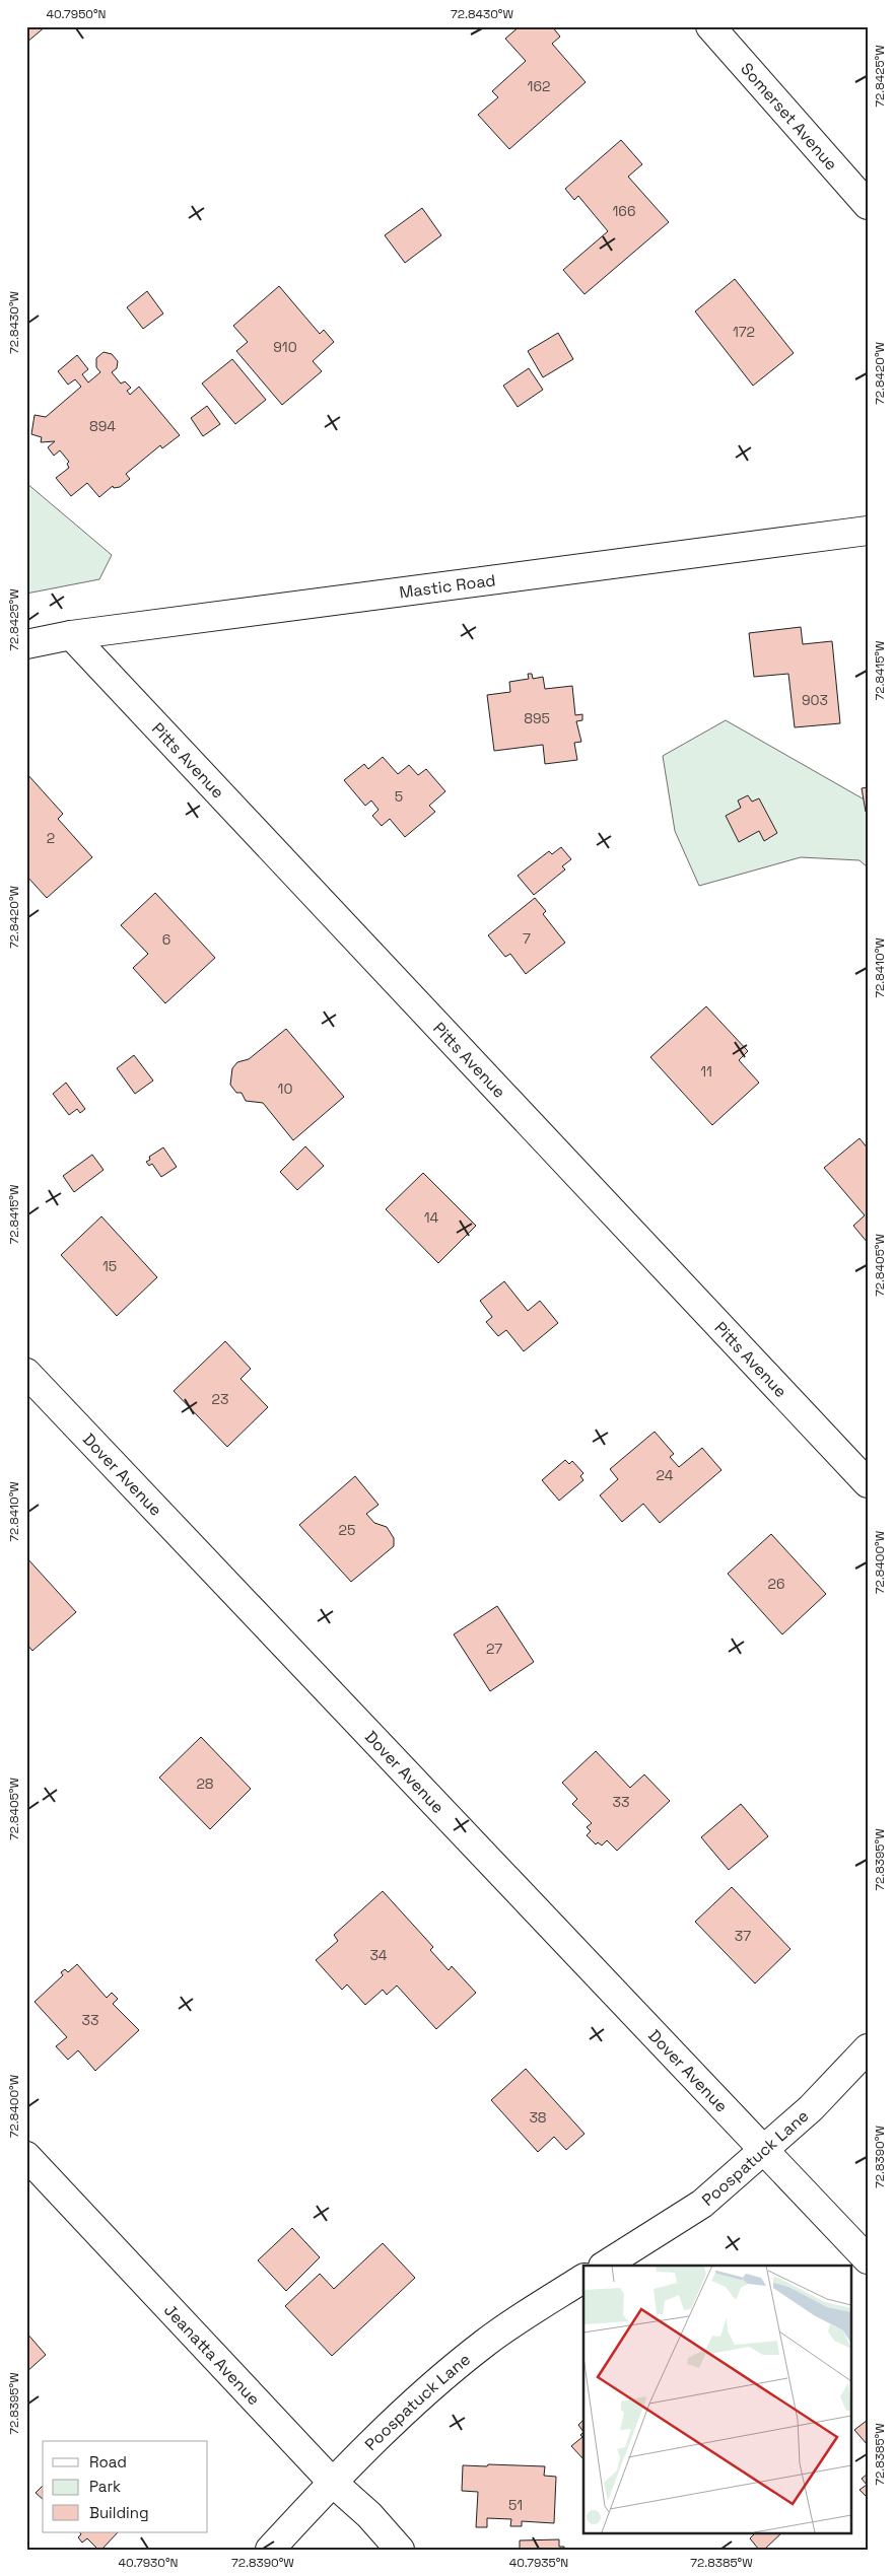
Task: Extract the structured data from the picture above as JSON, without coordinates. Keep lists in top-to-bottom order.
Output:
{
  "streets": {
    "street": [
      "Somerset Avenue",
      "Mastic Road",
      "Pitts Avenue",
      "Dover Avenue",
      "Poospatuck Lane",
      "Jeanatta Avenue"
    ]
  },
  "crossings": [
    ["Mastic Road", "Pitts Avenue"],
    ["Dover Avenue", "Poospatuck Lane"],
    ["Poospatuck Lane", "Jeanatta Avenue"]
  ],
  "house_numbers": [
    "162",
    "166",
    "172",
    "910",
    "894",
    "903",
    "895",
    "5",
    "2",
    "7",
    "6",
    "11",
    "10",
    "14",
    "15",
    "23",
    "24",
    "25",
    "26",
    "27",
    "28",
    "33",
    "37",
    "34",
    "33",
    "38",
    "51"
  ],
  "legend": ["Road", "Park", "Building"],
  "coordinates": [
    "40.7950°N",
    "72.8430°W",
    "72.8425°W",
    "72.8420°W",
    "72.8415°W",
    "72.8410°W",
    "72.8405°W",
    "72.8400°W",
    "72.8395°W",
    "72.8390°W",
    "72.8385°W",
    "40.7930°N",
    "40.7935°N"
  ]
}
